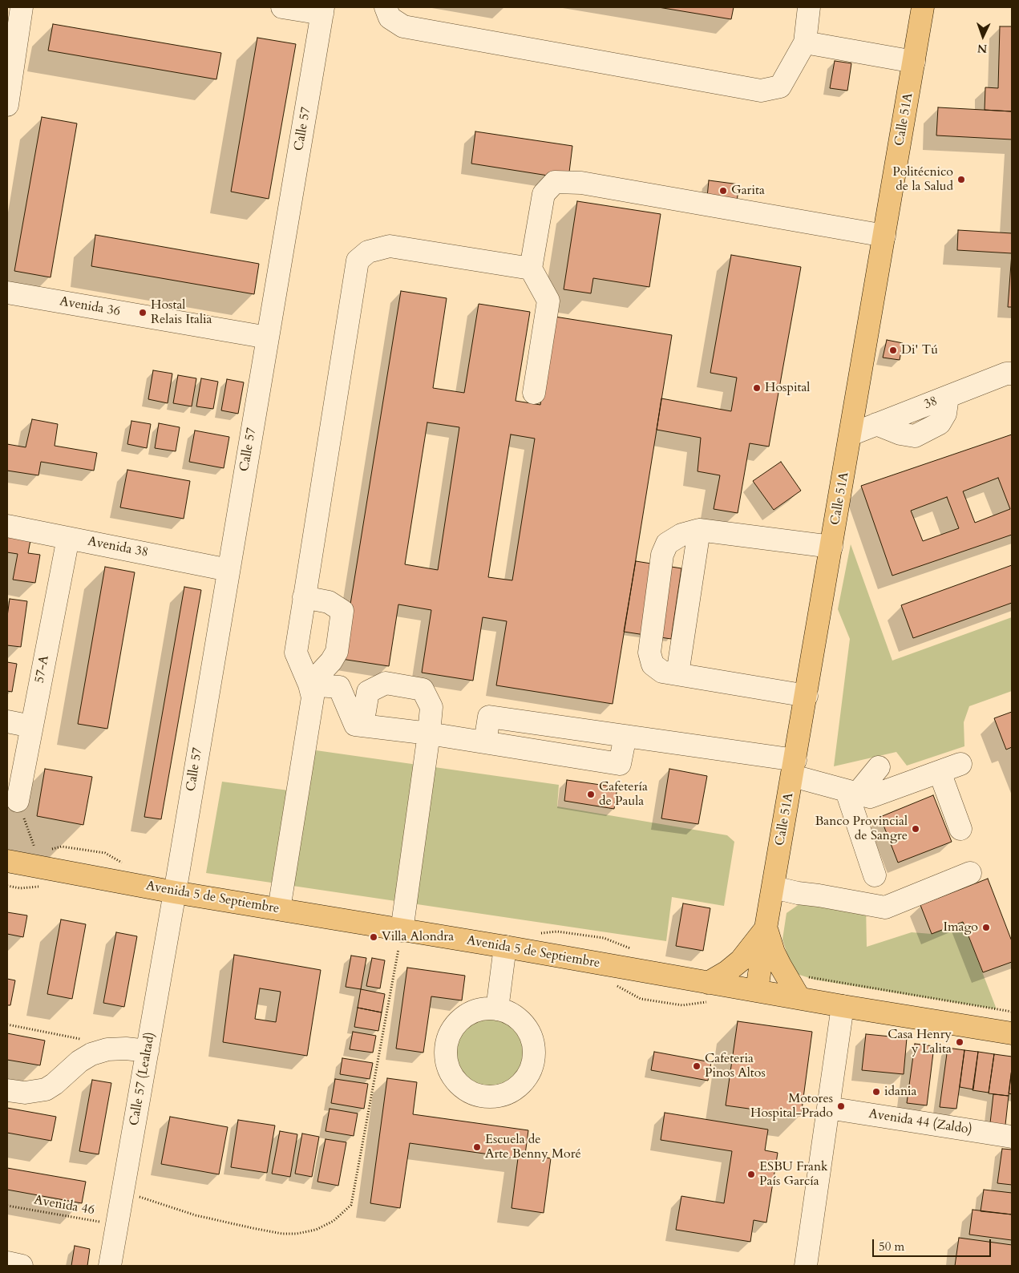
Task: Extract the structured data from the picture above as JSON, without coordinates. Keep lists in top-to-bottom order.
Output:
{
  "streets": {
    "main road": ["Calle 51A", "Avenida 5 de Septiembre"],
    "street": [
      "Calle 57",
      "Avenida 36",
      "38",
      "Avenida 38",
      "57-A",
      "Calle 57 (Lealtad)",
      "Avenida 44 (Zaldo)"
    ],
    "path": ["Avenida 46"]
  },
  "crossings": [
    ["Calle 51A", "38"],
    ["Calle 51A", "Avenida 5 de Septiembre"],
    ["Calle 57", "Avenida 36"],
    ["Calle 57", "Avenida 38"],
    ["Calle 57", "Avenida 5 de Septiembre"],
    ["Calle 57", "Calle 57 (Lealtad)"],
    ["Avenida 38", "57-A"],
    ["Avenida 5 de Septiembre", "Calle 57 (Lealtad)"],
    ["Calle 57 (Lealtad)", "Avenida 46"]
  ],
  "places": [
    "Politécnico de la Salud",
    "Garita",
    "Hostal Relais Italia",
    "Di' Tú",
    "Hospital",
    "Cafetería de Paula",
    "Banco Provincial de Sangre",
    "Imago",
    "Villa Alondra",
    "Casa Henry y Lalita",
    "Cafeteria Pinos Altos",
    "idania",
    "Motores Hospital-Prado",
    "Escuela de Arte Benny Moré",
    "ESBU Frank País García"
  ],
  "scale_bar": "50 m",
  "north": "bottom"
}
